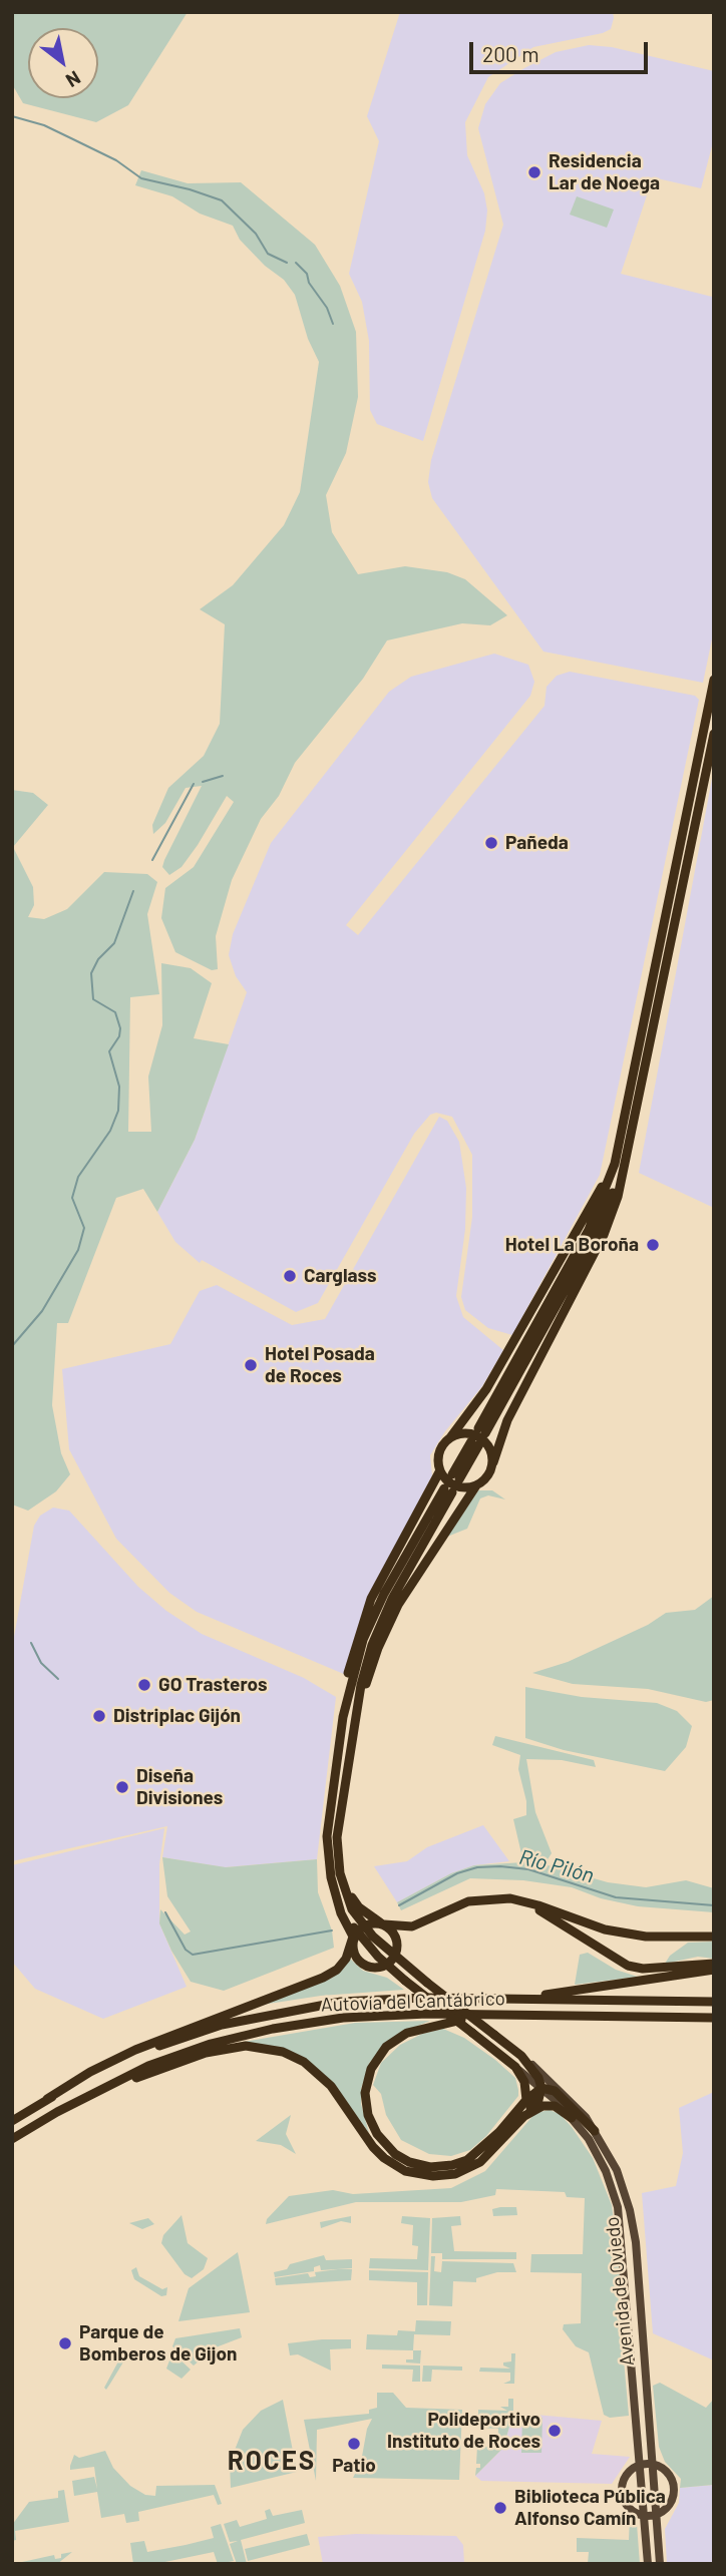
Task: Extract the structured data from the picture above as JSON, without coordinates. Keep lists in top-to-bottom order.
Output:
{
  "streets": {
    "highway": ["Autovía del Cantábrico", "Avenida de Oviedo"]
  },
  "districts": ["ROCES"],
  "water": ["Río Pilón"],
  "places": [
    "Residencia Lar de Noega",
    "Pañeda",
    "Hotel La Boroña",
    "Carglass",
    "Hotel Posada de Roces",
    "GO Trasteros",
    "Distriplac Gijón",
    "Diseña Divisiones",
    "Parque de Bomberos de Gijon",
    "Polideportivo Instituto de Roces",
    "Patio",
    "Biblioteca Pública Alfonso Camín"
  ],
  "scale_bar": "200 m",
  "north": "bottom right"
}
